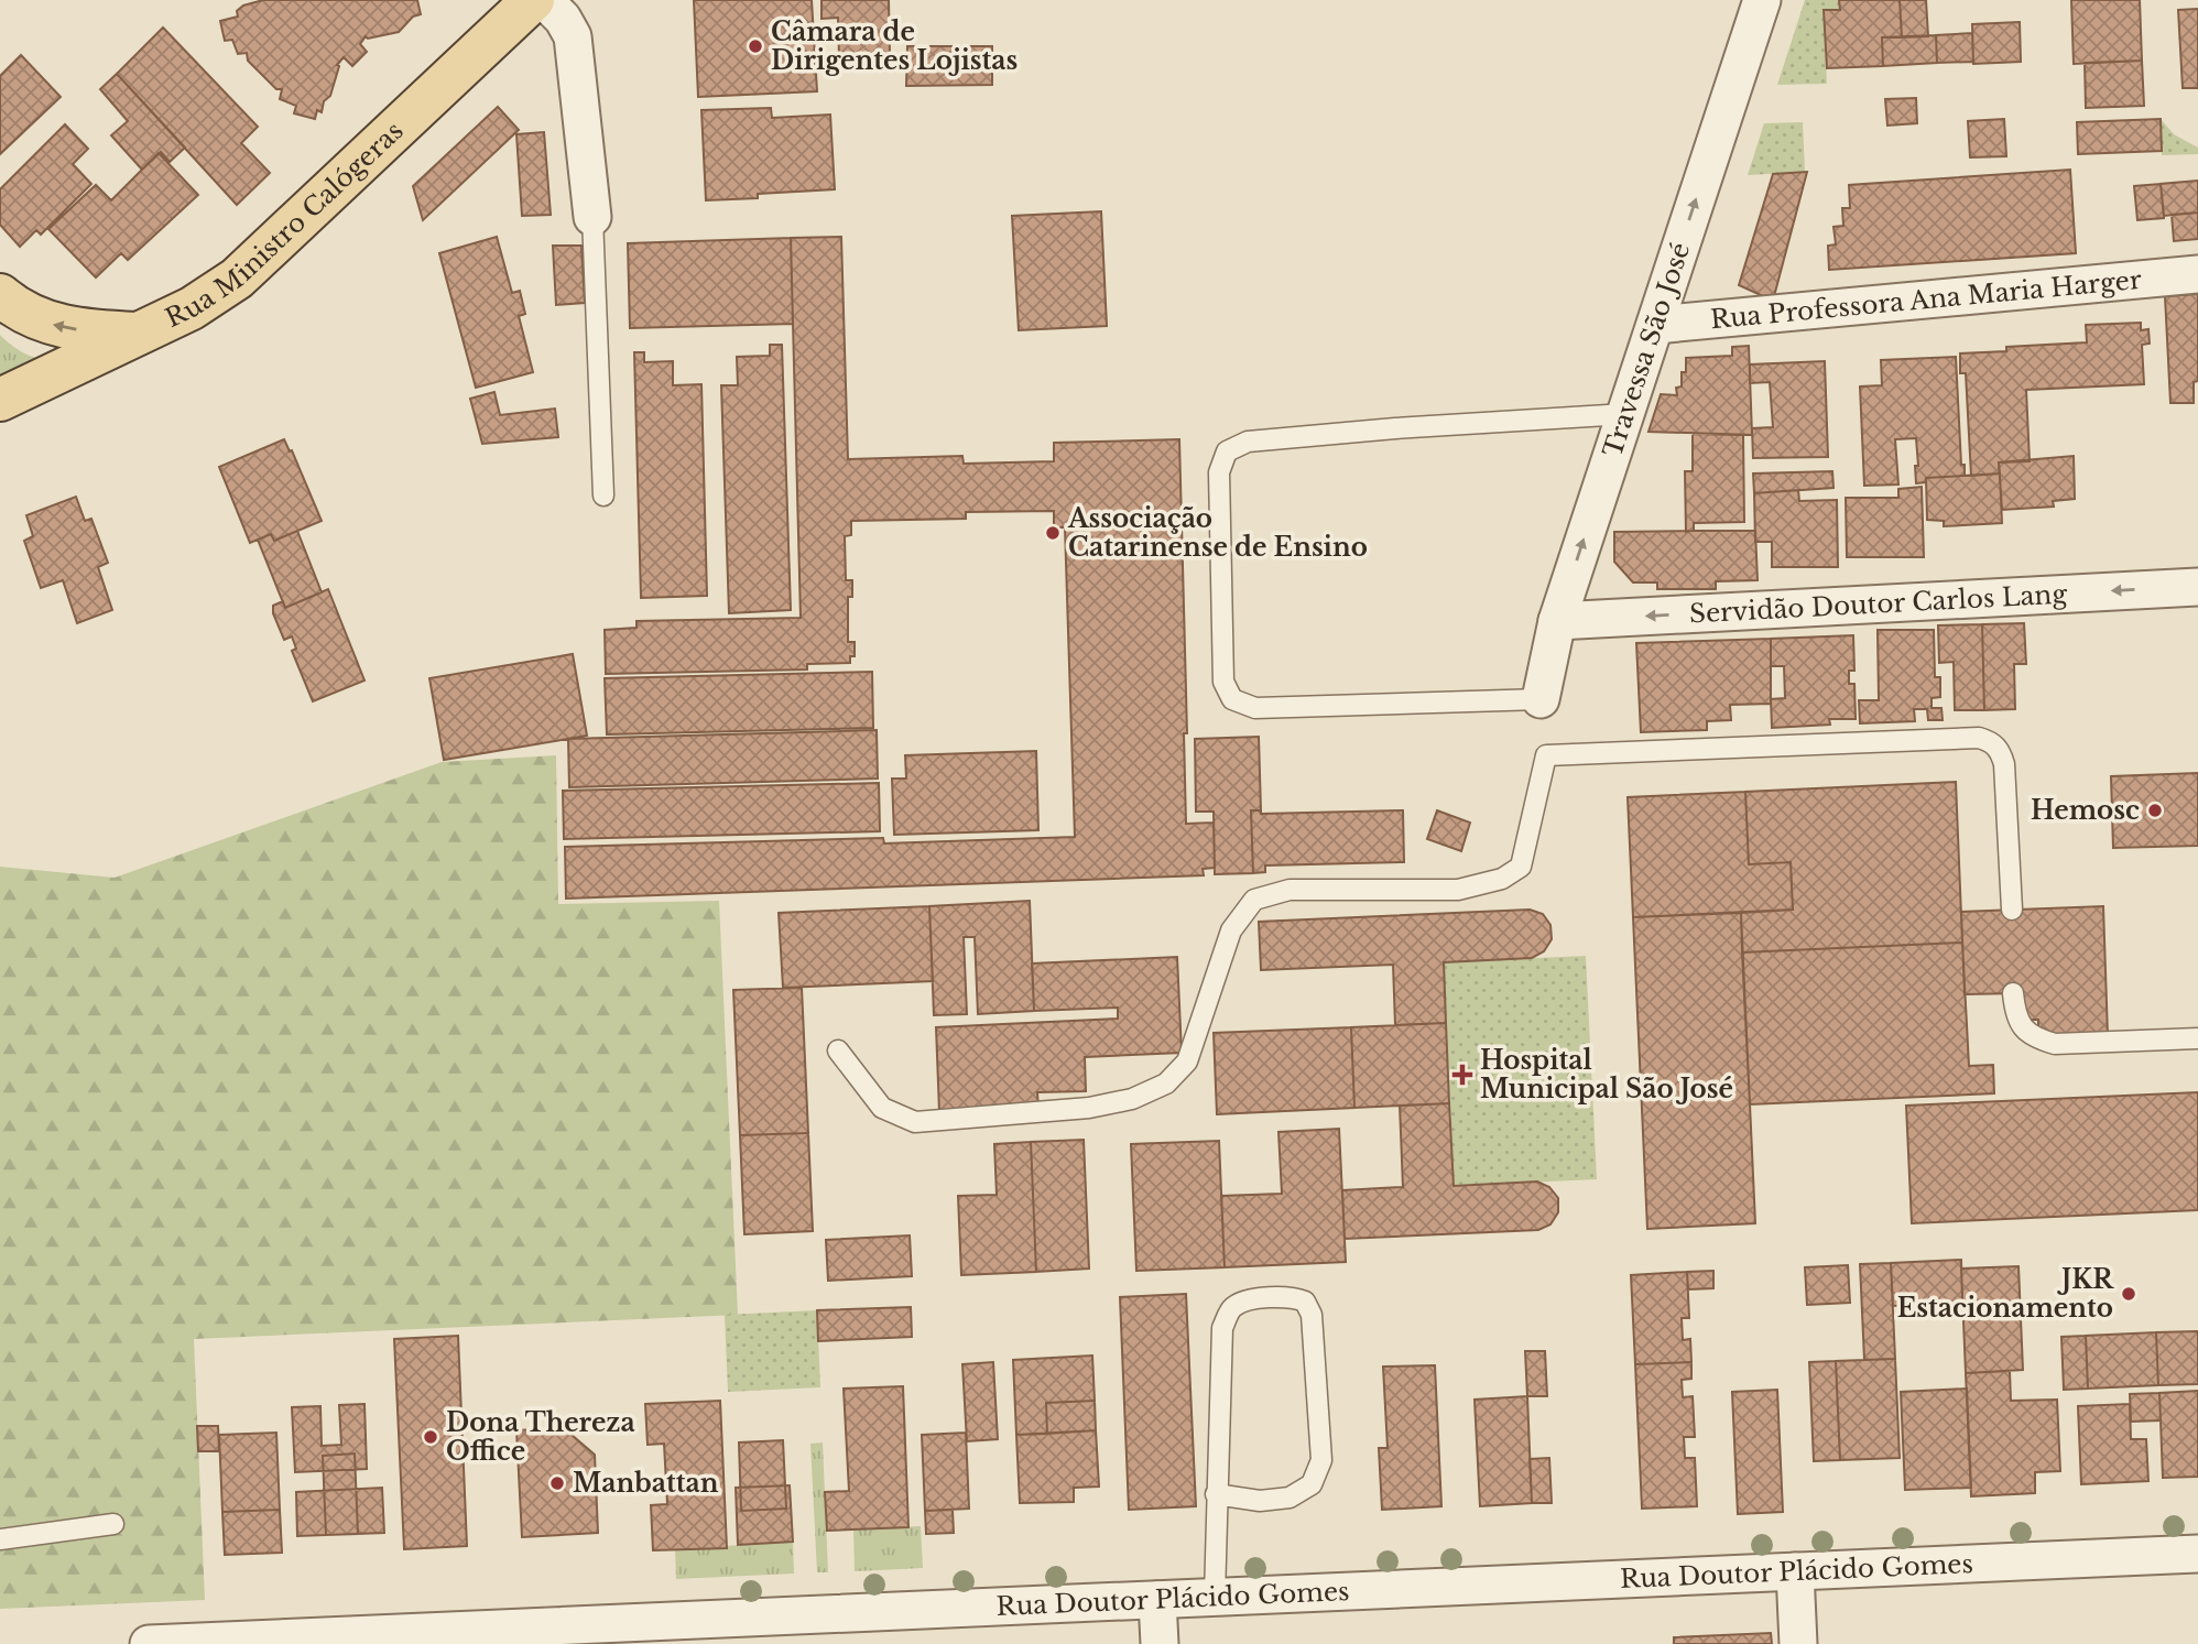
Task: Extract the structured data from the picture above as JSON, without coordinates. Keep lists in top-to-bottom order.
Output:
{
  "streets": {
    "main road": ["Rua Ministro Calógeras"],
    "street": [
      "Rua Professora Ana Maria Harger",
      "Travessa São José",
      "Servidão Doutor Carlos Lang",
      "Rua Doutor Plácido Gomes"
    ]
  },
  "crossings": [
    ["Rua Professora Ana Maria Harger", "Travessa São José"],
    ["Travessa São José", "Servidão Doutor Carlos Lang"]
  ],
  "one_way": ["Travessa São José", "Servidão Doutor Carlos Lang"],
  "places": {
    "other": [
      "Câmara de Dirigentes Lojistas",
      "Associação Catarinense de Ensino",
      "Hemosc",
      "JKR Estacionamento",
      "Dona Thereza Office",
      "Manbattan"
    ],
    "health": ["Hospital Municipal São José"]
  }
}
